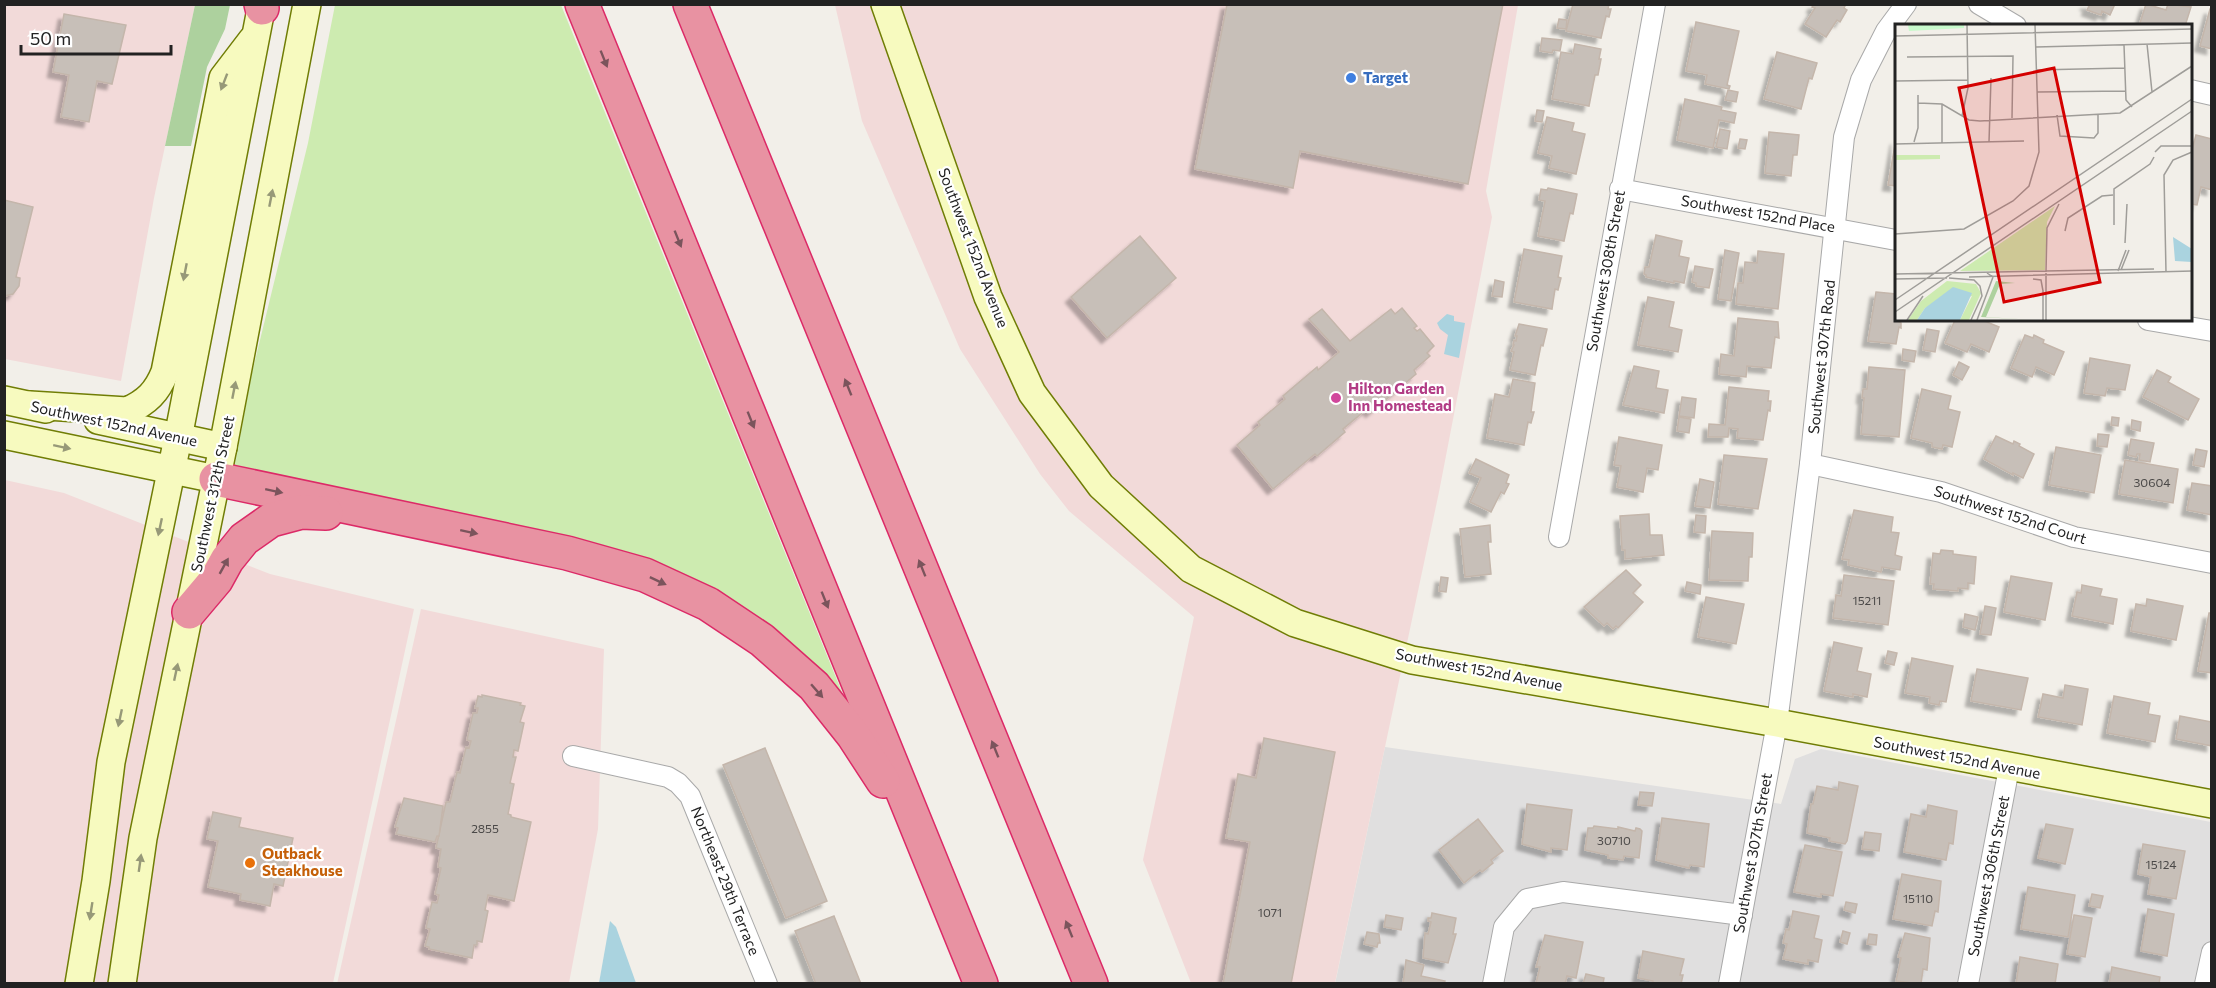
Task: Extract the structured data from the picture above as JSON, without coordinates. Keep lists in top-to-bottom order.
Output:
{
  "streets": {
    "main road": ["Southwest 152nd Avenue", "Southwest 312th Street"],
    "street": [
      "Southwest 152nd Place",
      "Southwest 308th Street",
      "Southwest 307th Road",
      "Southwest 152nd Court",
      "Southwest 307th Street",
      "Southwest 306th Street",
      "Northeast 29th Terrace"
    ]
  },
  "crossings": [
    ["Southwest 152nd Place", "Southwest 308th Street"],
    ["Southwest 152nd Place", "Southwest 307th Road"],
    ["Southwest 152nd Avenue", "Southwest 307th Road"],
    ["Southwest 152nd Avenue", "Southwest 312th Street"],
    ["Southwest 152nd Avenue", "Southwest 307th Street"],
    ["Southwest 152nd Avenue", "Southwest 306th Street"],
    ["Southwest 307th Road", "Southwest 152nd Court"],
    ["Southwest 307th Road", "Southwest 307th Street"]
  ],
  "places": ["Target", "Hilton Garden Inn Homestead", "Outback Steakhouse"],
  "house_numbers": [
    "30604",
    "15211",
    "2855",
    "30710",
    "15124",
    "15110",
    "1071"
  ],
  "scale_bar": "50 m"
}
